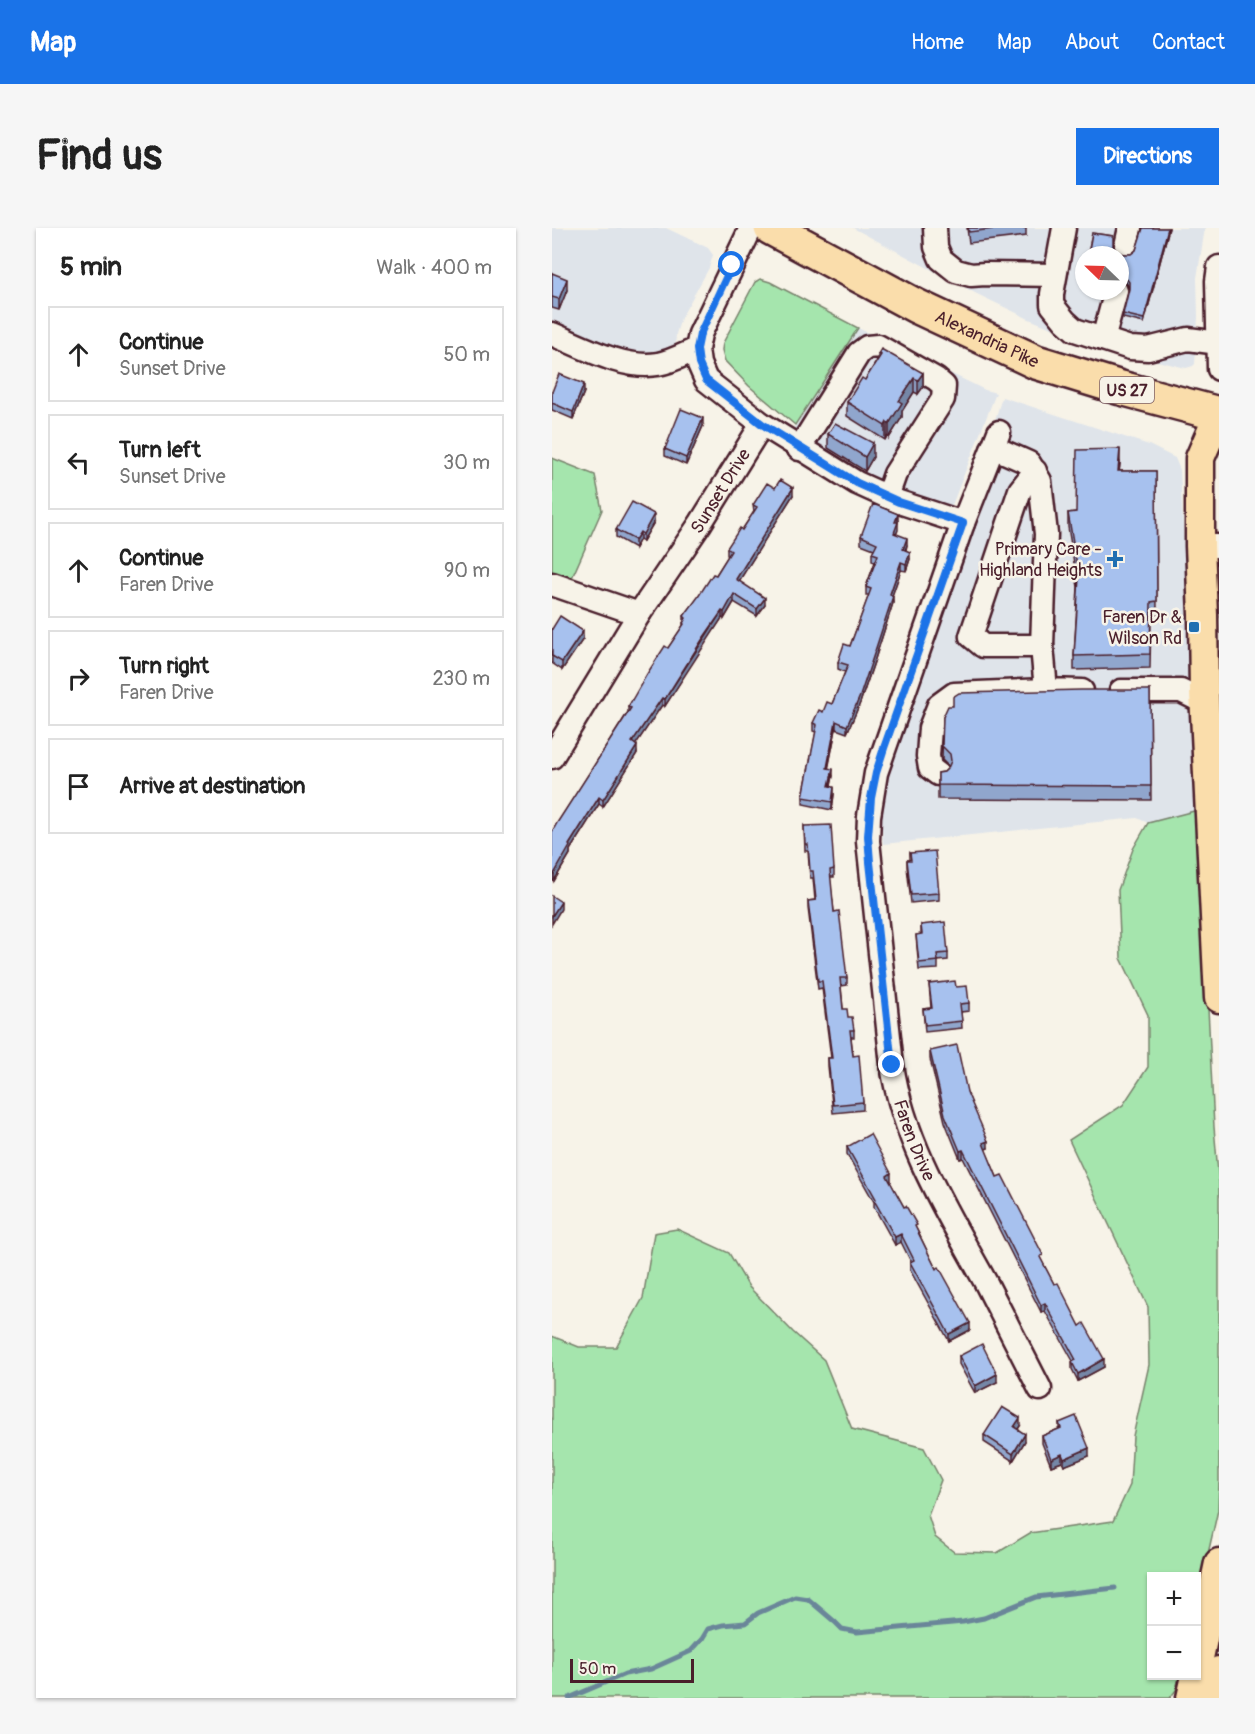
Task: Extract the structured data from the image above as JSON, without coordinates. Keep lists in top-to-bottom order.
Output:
{
  "streets": {
    "highway": ["Alexandria Pike", "US 27"],
    "street": ["Sunset Drive", "Faren Drive"]
  },
  "places": {
    "health": ["Primary Care - Highland Heights"],
    "transit": ["Faren Dr & Wilson Rd"]
  },
  "scale_bar": "50 m",
  "north": "top left",
  "page": {
    "header": "Map",
    "nav": [
      "Home",
      "Map",
      "About",
      "Contact"
    ],
    "buttons": "Directions",
    "title": "Find us",
    "heading": ["5 min", "Walk · 400 m"],
    "list": [
      ["Continue", "Sunset Drive", "50 m"],
      ["Turn left", "Sunset Drive", "30 m"],
      ["Continue", "Faren Drive", "90 m"],
      ["Turn right", "Faren Drive", "230 m"],
      "Arrive at destination"
    ],
    "map_buttons": ["+", "−"],
    "scale": "50 m"
  }
}
